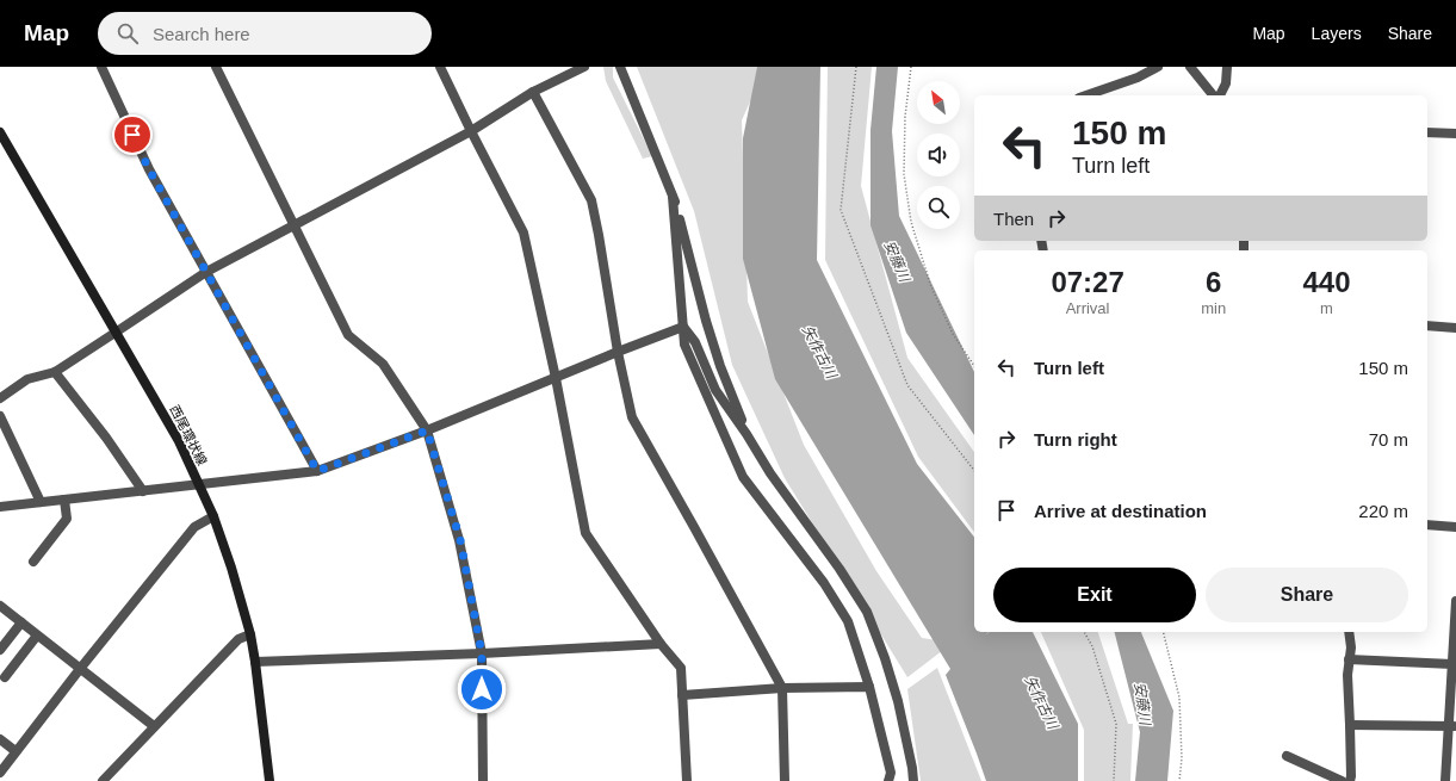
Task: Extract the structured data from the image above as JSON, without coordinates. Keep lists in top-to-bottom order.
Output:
{
  "streets": {
    "main road": ["西尾環状線"]
  },
  "water": ["安藤川", "矢作古川"],
  "north": "top left",
  "page": {
    "header": "Map",
    "search": "Search here",
    "nav": ["Map", "Layers", "Share"],
    "turn": ["150 m", "Turn left"],
    "then": "Then",
    "eta": [
      "07:27",
      "Arrival",
      "6",
      "min",
      "440",
      "m"
    ],
    "list": [
      {
        "name": "Turn left",
        "value": "150 m"
      },
      {
        "name": "Turn right",
        "value": "70 m"
      },
      {
        "name": "Arrive at destination",
        "value": "220 m"
      }
    ],
    "buttons": ["Exit", "Share"]
  }
}
